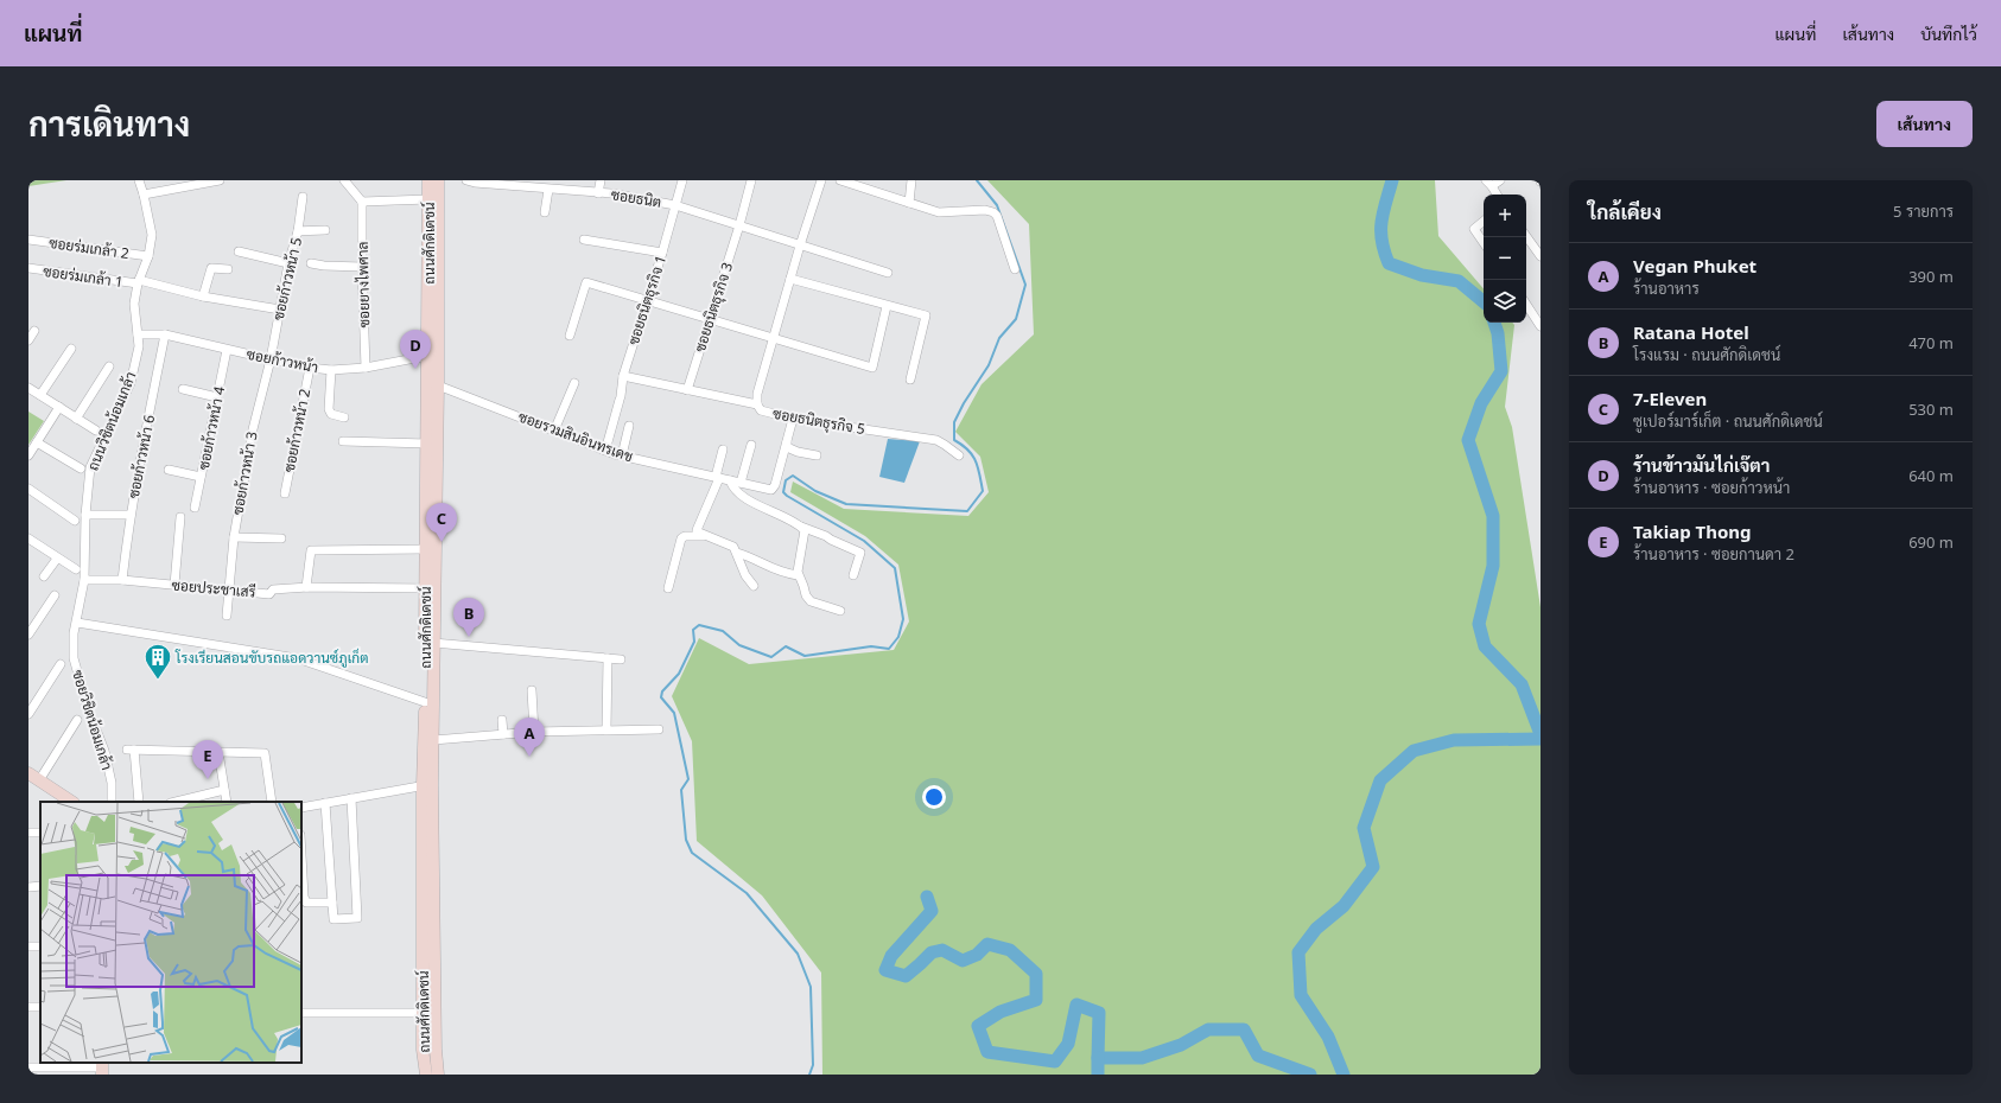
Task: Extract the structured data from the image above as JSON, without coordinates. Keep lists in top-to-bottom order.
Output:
{
  "streets": {
    "main road": ["ถนนศักดิเดชน์"],
    "street": [
      "ซอยธนิต",
      "ซอยร่มเกล้า 2",
      "ซอยร่มเกล้า 1",
      "ซอยก้าวหน้า 5",
      "ซอยยางไพศาล",
      "ซอยธนิตธุรกิจ 1",
      "ซอยธนิตธุรกิจ 3",
      "ซอยก้าวหน้า",
      "ถนนวิชิตน้อมเกล้า",
      "ซอยธนิตธุรกิจ 5",
      "ซอยก้าวหน้า 4",
      "ซอยก้าวหน้า 2",
      "ซอยรวมสินอินทรเดช",
      "ซอยก้าวหน้า 6",
      "ซอยก้าวหน้า 3",
      "ซอยประชาเสรี",
      "ซอยวิชิตน้อมเกล้า"
    ]
  },
  "crossings": [
    ["ซอยธนิต", "ซอยธนิตธุรกิจ 1"],
    ["ซอยธนิต", "ซอยธนิตธุรกิจ 3"],
    ["ซอยธนิต", "ซอยธนิตธุรกิจ 5"],
    ["ถนนศักดิเดชน์", "ซอยก้าวหน้า"],
    ["ถนนศักดิเดชน์", "ซอยรวมสินอินทรเดช"],
    ["ถนนศักดิเดชน์", "ซอยประชาเสรี"],
    ["ซอยร่มเกล้า 2", "ถนนวิชิตน้อมเกล้า"],
    ["ซอยร่มเกล้า 1", "ซอยก้าวหน้า 5"],
    ["ซอยร่มเกล้า 1", "ถนนวิชิตน้อมเกล้า"],
    ["ซอยก้าวหน้า 5", "ซอยก้าวหน้า"],
    ["ซอยก้าวหน้า 5", "ซอยก้าวหน้า 3"],
    ["ซอยยางไพศาล", "ซอยก้าวหน้า"],
    ["ซอยธนิตธุรกิจ 1", "ซอยรวมสินอินทรเดช"],
    ["ซอยก้าวหน้า", "ถนนวิชิตน้อมเกล้า"],
    ["ซอยก้าวหน้า", "ซอยก้าวหน้า 4"],
    ["ซอยก้าวหน้า", "ซอยก้าวหน้า 2"],
    ["ซอยก้าวหน้า", "ซอยก้าวหน้า 6"],
    ["ซอยก้าวหน้า", "ซอยก้าวหน้า 3"],
    ["ถนนวิชิตน้อมเกล้า", "ซอยประชาเสรี"],
    ["ถนนวิชิตน้อมเกล้า", "ซอยวิชิตน้อมเกล้า"],
    ["ซอยก้าวหน้า 6", "ซอยประชาเสรี"],
    ["ซอยก้าวหน้า 3", "ซอยประชาเสรี"],
    ["ซอยประชาเสรี", "ซอยวิชิตน้อมเกล้า"]
  ],
  "places": {
    "building": ["โรงเรียนสอนขับรถแอดวานซ์ภูเก็ต"]
  },
  "page": {
    "header": "แผนที่",
    "nav": ["แผนที่", "เส้นทาง", "บันทึกไว้"],
    "title": "การเดินทาง",
    "buttons": "เส้นทาง",
    "heading": ["ใกล้เคียง", "5 รายการ"],
    "map_buttons": ["+", "−"],
    "list": [
      {
        "mark": "A",
        "name": "Vegan Phuket",
        "note": "ร้านอาหาร",
        "value": "390 m"
      },
      {
        "mark": "B",
        "name": "Ratana Hotel",
        "note": "โรงแรม · ถนนศักดิเดชน์",
        "value": "470 m"
      },
      {
        "mark": "C",
        "name": "7-Eleven",
        "note": "ซูเปอร์มาร์เก็ต · ถนนศักดิเดชน์",
        "value": "530 m"
      },
      {
        "mark": "D",
        "name": "ร้านข้าวมันไก่เจ๊ตา",
        "note": "ร้านอาหาร · ซอยก้าวหน้า",
        "value": "640 m"
      },
      {
        "mark": "E",
        "name": "Takiap Thong",
        "note": "ร้านอาหาร · ซอยกานดา 2",
        "value": "690 m"
      }
    ],
    "pins": [
      "D",
      "C",
      "B",
      "A",
      "E"
    ]
  }
}
